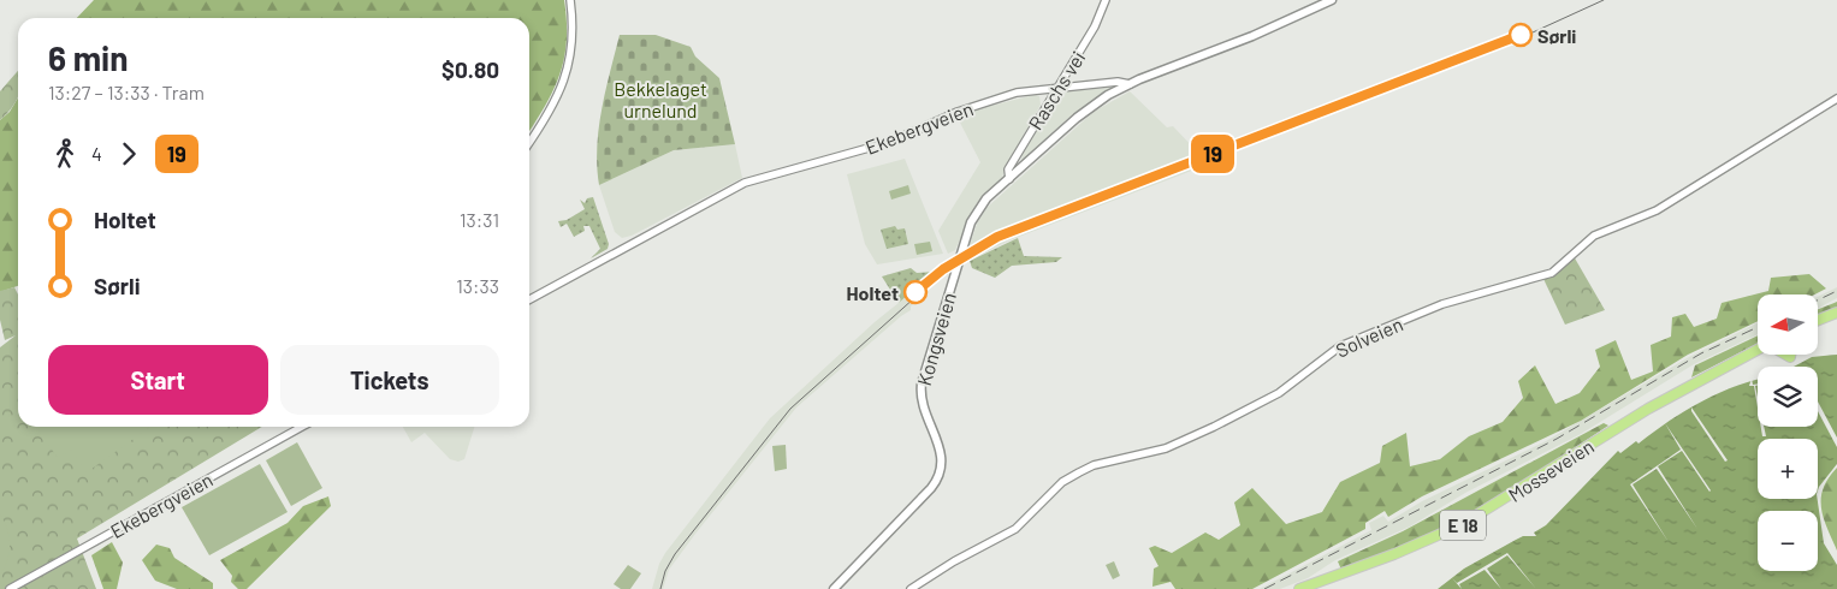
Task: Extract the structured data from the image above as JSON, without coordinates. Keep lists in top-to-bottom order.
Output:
{
  "streets": {
    "highway": ["Mosseveien", "E 18"],
    "main road": ["Ekebergveien", "Kongsveien"],
    "street": ["Raschs vei", "Solveien"]
  },
  "crossings": [
    ["Raschs vei", "Ekebergveien"],
    ["Raschs vei", "Kongsveien"],
    ["Ekebergveien", "Kongsveien"]
  ],
  "parks": ["Bekkelaget urnelund"],
  "places": ["Sørli", "Holtet"],
  "lines": ["tram line 19"],
  "north": "left",
  "page": {
    "on_map": "19",
    "heading": ["6 min", "13:27 – 13:33 · Tram", "$0.80"],
    "legs": ["4", "19"],
    "list": [
      {
        "name": "Holtet",
        "value": "13:31"
      },
      {
        "name": "Sørli",
        "value": "13:33"
      }
    ],
    "map_buttons": ["+", "−"],
    "buttons": ["Start", "Tickets"]
  }
}
